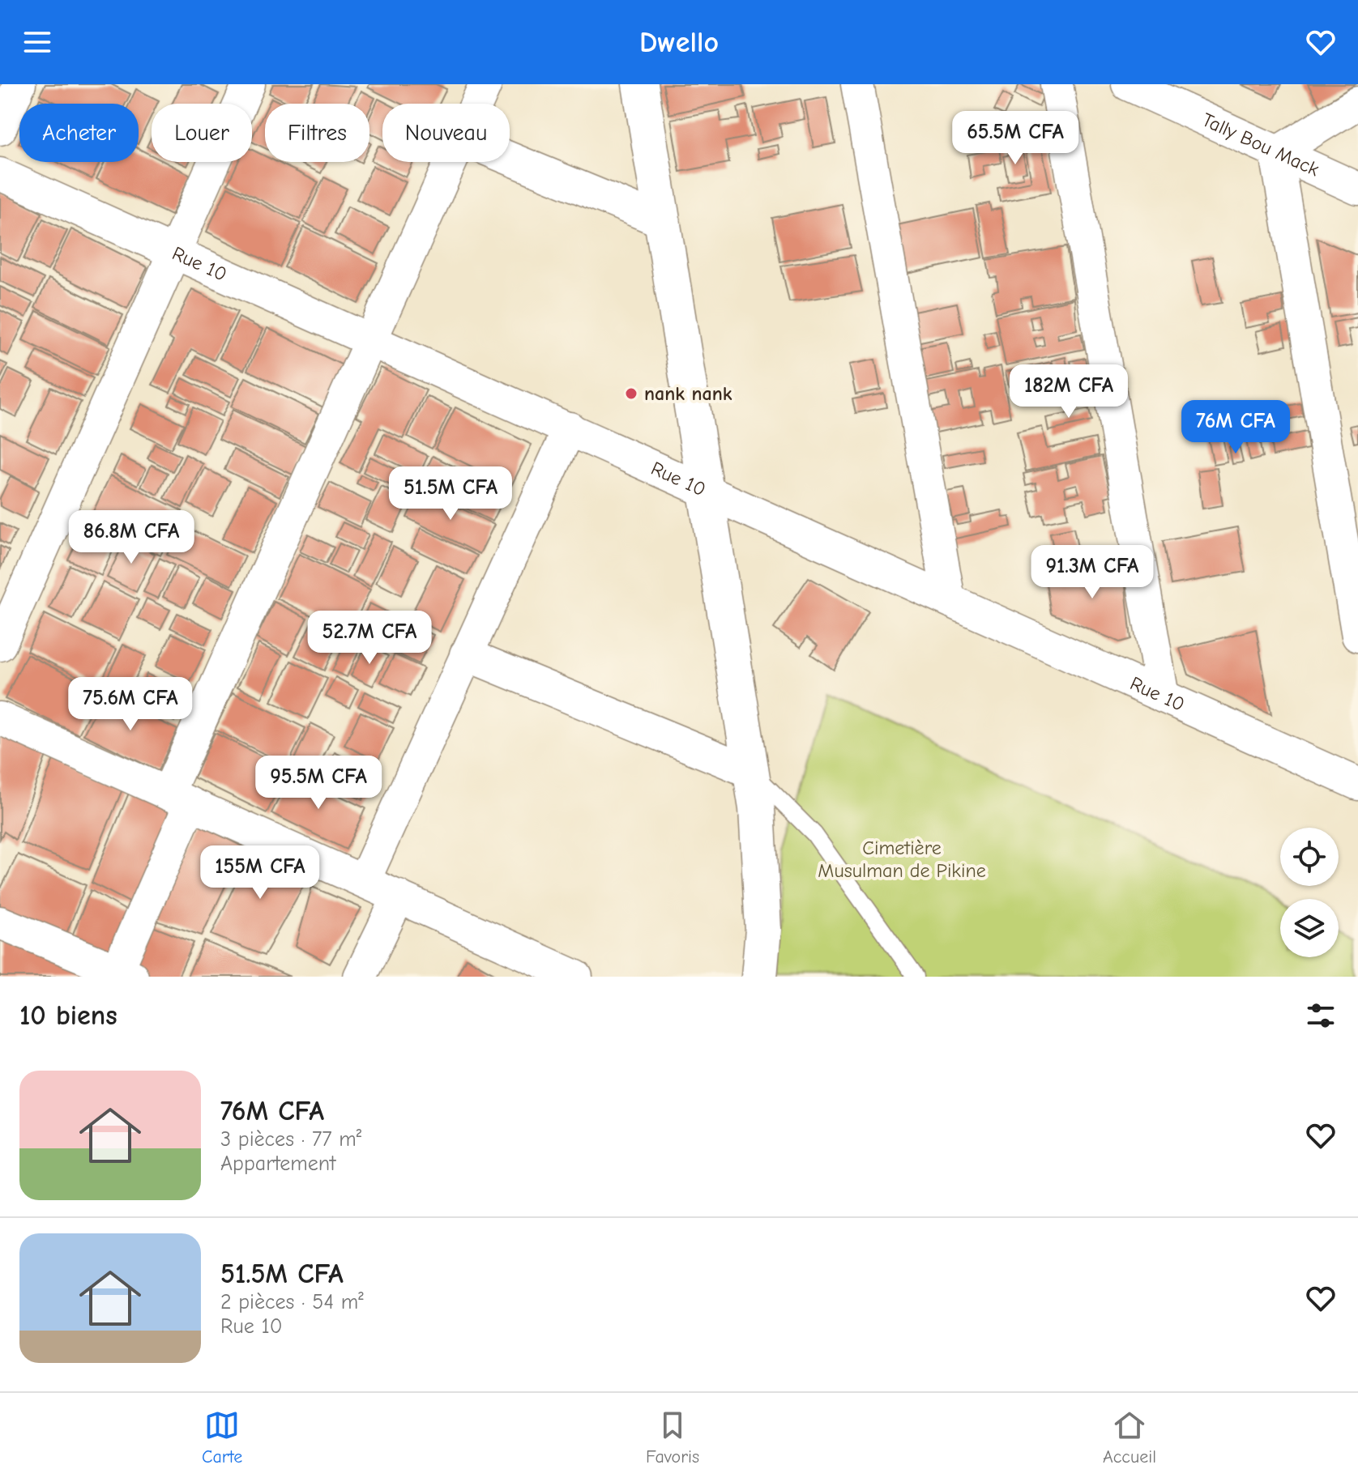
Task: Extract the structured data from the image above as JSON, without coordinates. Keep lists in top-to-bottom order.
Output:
{
  "streets": {
    "street": ["Tally Bou Mack", "Rue 10"]
  },
  "parks": ["Cimetière Musulman de Pikine"],
  "places": ["nank nank"],
  "page": {
    "header": "Dwello",
    "chip": [
      "Acheter",
      "Louer",
      "Filtres",
      "Nouveau"
    ],
    "price": [
      "65.5M CFA",
      "182M CFA",
      "76M CFA",
      "51.5M CFA",
      "86.8M CFA",
      "91.3M CFA",
      "52.7M CFA",
      "75.6M CFA",
      "95.5M CFA",
      "155M CFA"
    ],
    "heading": "10 biens",
    "list": [
      {
        "name": "76M CFA",
        "note": "3 pièces · 77 m² · Appartement"
      },
      {
        "name": "51.5M CFA",
        "note": "2 pièces · 54 m² · Rue 10"
      }
    ],
    "tabs": ["Carte", "Favoris", "Accueil"]
  }
}
